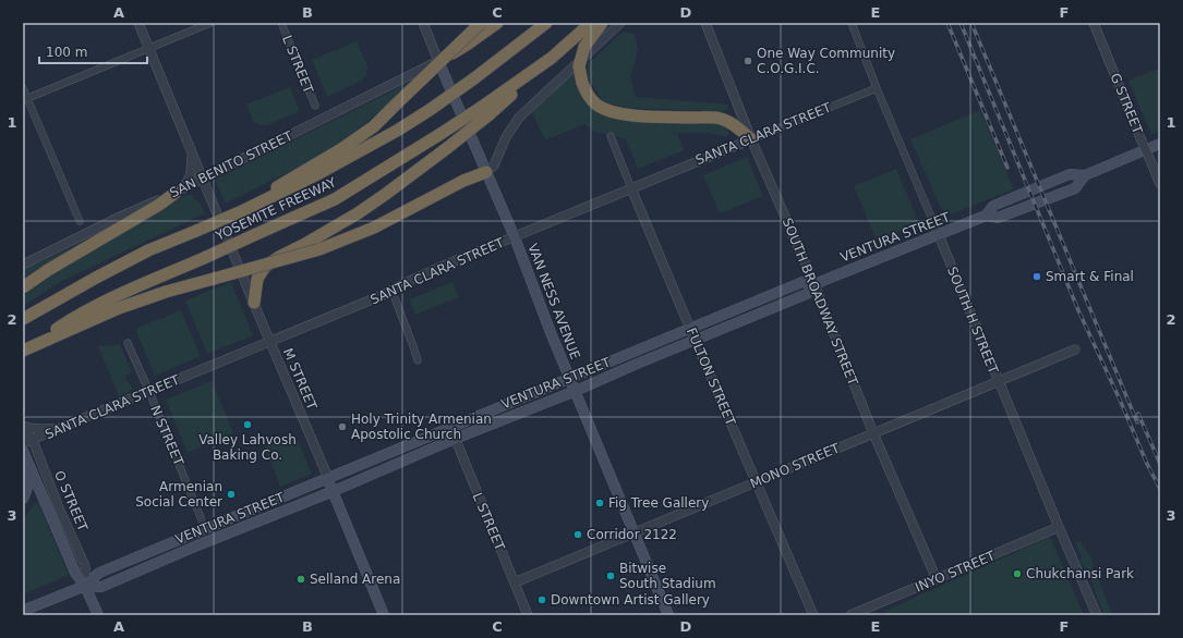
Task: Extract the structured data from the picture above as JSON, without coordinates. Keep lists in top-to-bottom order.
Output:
{
  "streets": {
    "highway": ["YOSEMITE FREEWAY"],
    "main road": [
      "VENTURA STREET",
      "VAN NESS AVENUE",
      "M STREET",
      "O STREET"
    ],
    "street": [
      "L STREET",
      "G STREET",
      "SANTA CLARA STREET",
      "SAN BENITO STREET",
      "SOUTH BROADWAY STREET",
      "SOUTH H STREET",
      "FULTON STREET",
      "N STREET",
      "MONO STREET",
      "INYO STREET"
    ]
  },
  "crossings": [
    ["L STREET", "VENTURA STREET"],
    ["L STREET", "MONO STREET"],
    ["SANTA CLARA STREET", "VAN NESS AVENUE"],
    ["SANTA CLARA STREET", "SOUTH BROADWAY STREET"],
    ["SANTA CLARA STREET", "SOUTH H STREET"],
    ["SANTA CLARA STREET", "FULTON STREET"],
    ["SANTA CLARA STREET", "M STREET"],
    ["SANTA CLARA STREET", "N STREET"],
    ["SANTA CLARA STREET", "O STREET"],
    ["SAN BENITO STREET", "VAN NESS AVENUE"],
    ["SAN BENITO STREET", "M STREET"],
    ["VENTURA STREET", "VAN NESS AVENUE"],
    ["VENTURA STREET", "SOUTH BROADWAY STREET"],
    ["VENTURA STREET", "SOUTH H STREET"],
    ["VENTURA STREET", "FULTON STREET"],
    ["VENTURA STREET", "M STREET"],
    ["VENTURA STREET", "N STREET"],
    ["VENTURA STREET", "O STREET"],
    ["VAN NESS AVENUE", "MONO STREET"],
    ["SOUTH BROADWAY STREET", "MONO STREET"],
    ["SOUTH BROADWAY STREET", "INYO STREET"],
    ["SOUTH H STREET", "MONO STREET"],
    ["SOUTH H STREET", "INYO STREET"],
    ["FULTON STREET", "MONO STREET"]
  ],
  "places": [
    "One Way Community C.O.G.I.C.",
    "Smart & Final",
    "Valley Lahvosh Baking Co.",
    "Holy Trinity Armenian Apostolic Church",
    "Armenian Social Center",
    "Fig Tree Gallery",
    "Corridor 2122",
    "Chukchansi Park",
    "Bitwise South Stadium",
    "Selland Arena",
    "Downtown Artist Gallery"
  ],
  "scale_bar": "100 m",
  "grid": {
    "columns": [
      "A",
      "B",
      "C",
      "D",
      "E",
      "F"
    ],
    "rows": ["1", "2", "3"]
  }
}
